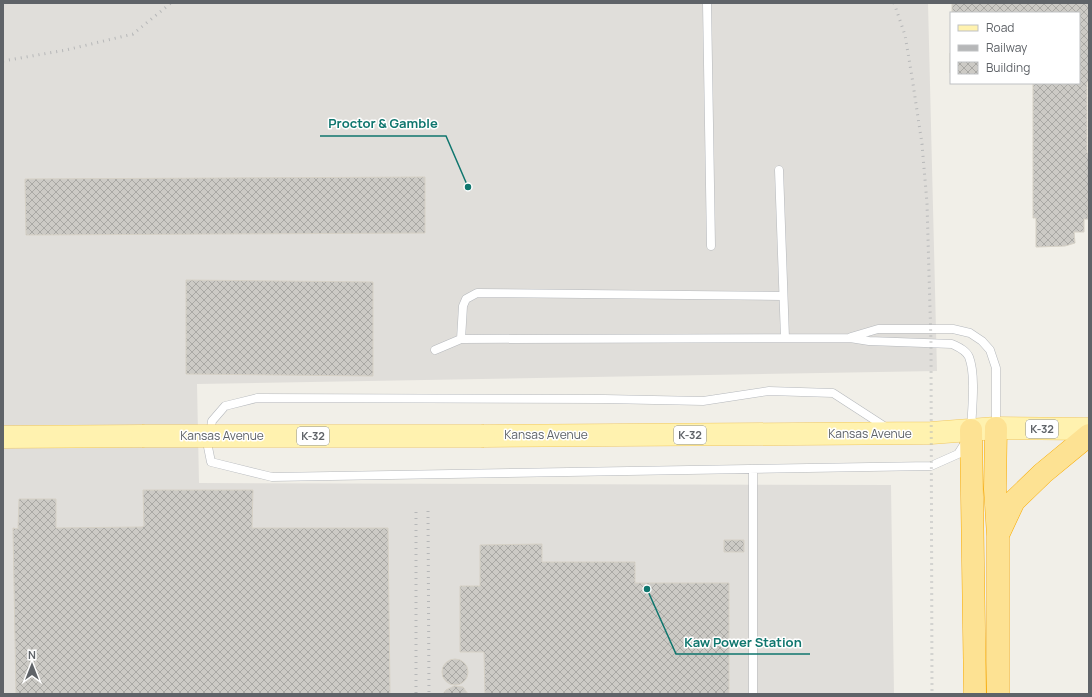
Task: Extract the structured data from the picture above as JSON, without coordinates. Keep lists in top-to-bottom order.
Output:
{
  "streets": {
    "main road": ["K-32", "Kansas Avenue"]
  },
  "places": ["Proctor & Gamble", "Kaw Power Station"],
  "legend": ["Road", "Railway", "Building"],
  "north": "top"
}
